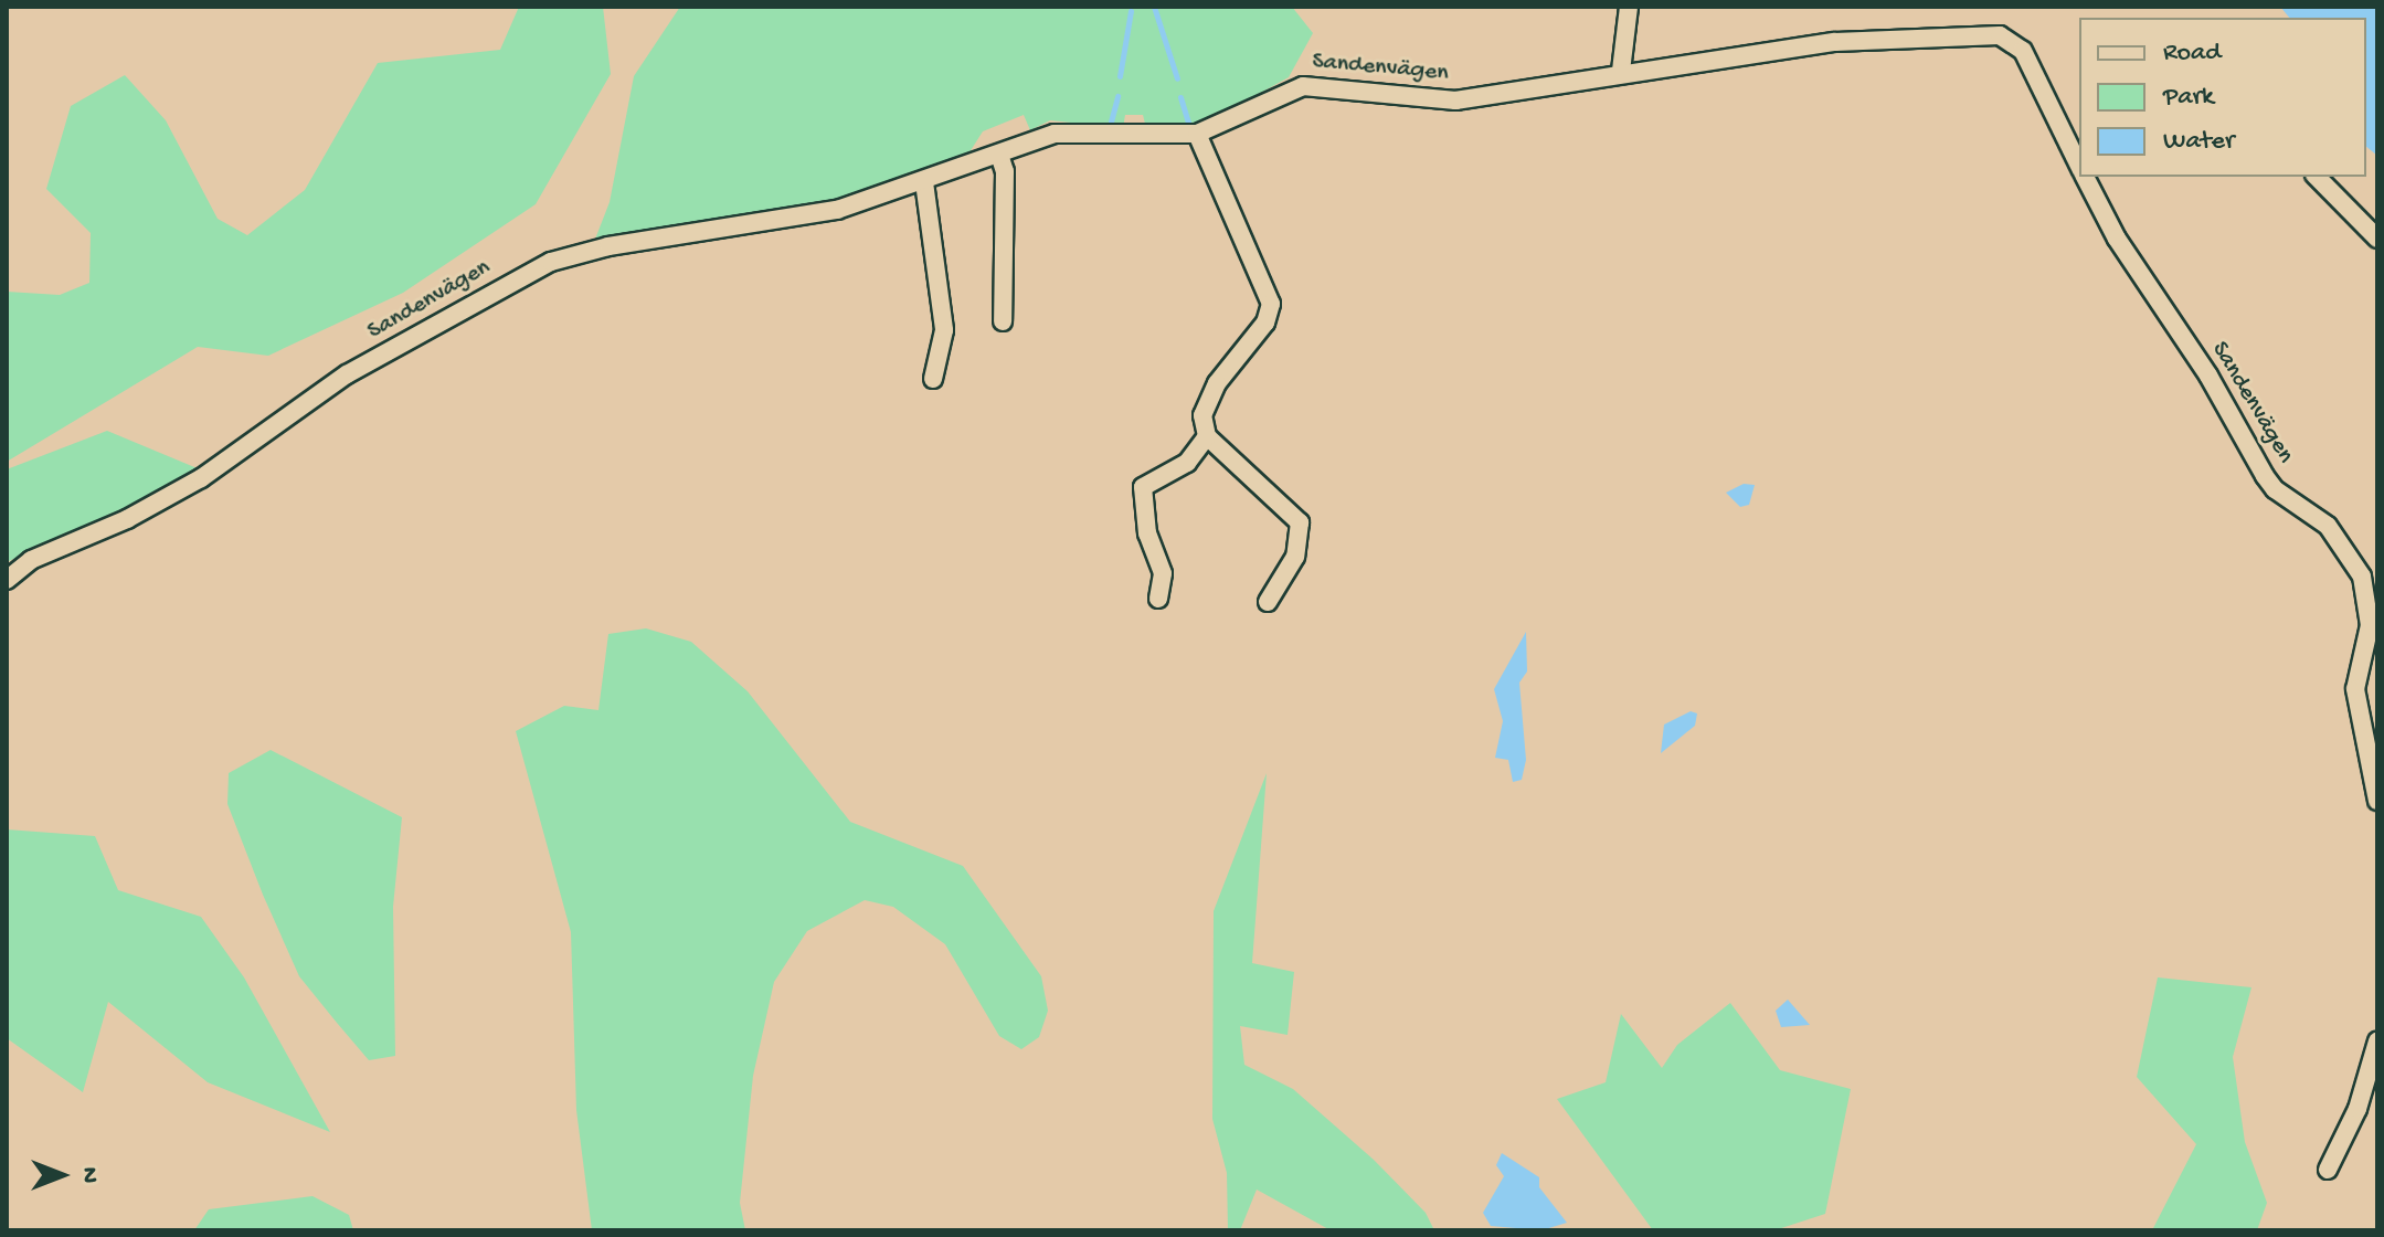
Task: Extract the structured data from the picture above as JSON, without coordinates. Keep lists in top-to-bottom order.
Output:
{
  "streets": {
    "street": ["Sandenvägen"]
  },
  "legend": ["Road", "Park", "Water"],
  "north": "right"
}
